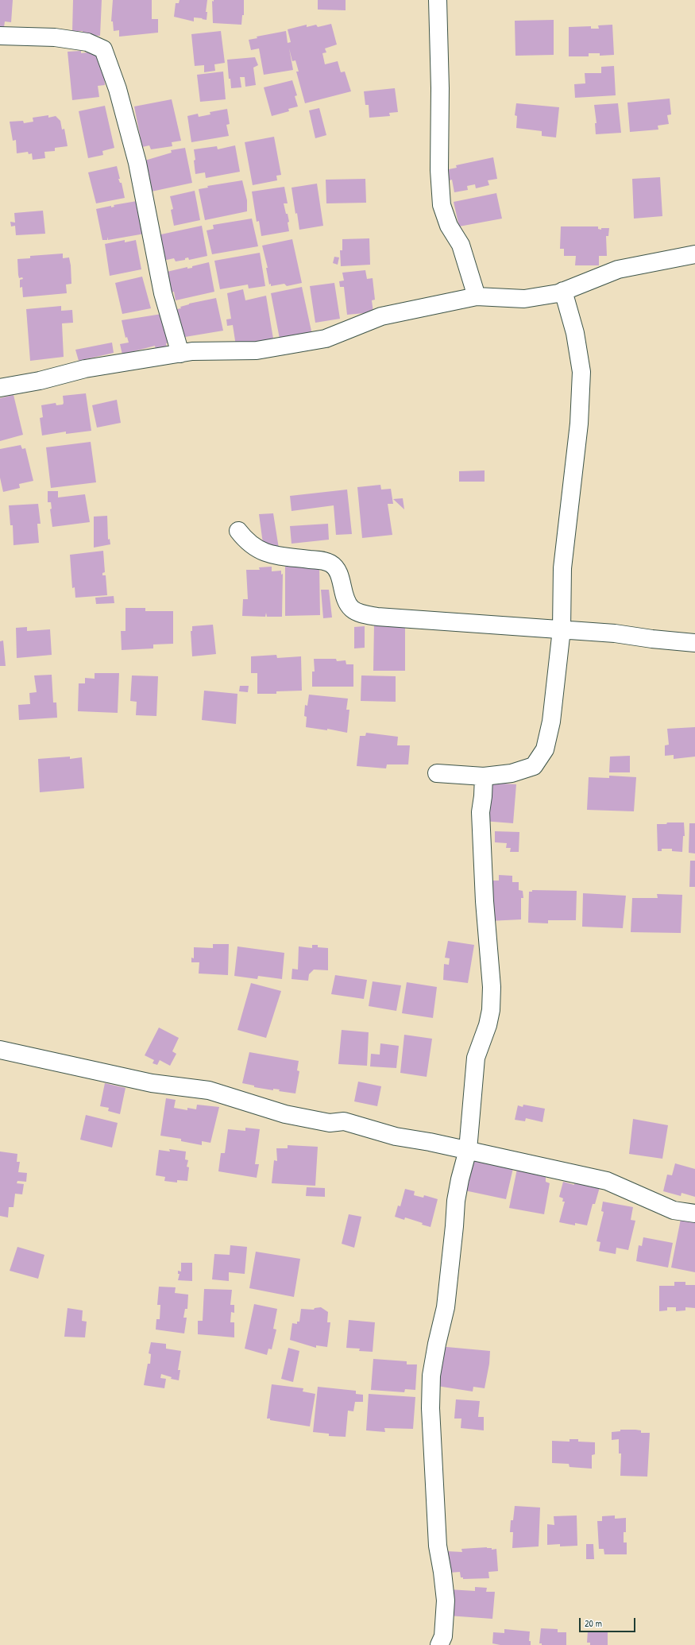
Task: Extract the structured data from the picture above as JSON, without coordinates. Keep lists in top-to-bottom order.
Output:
{
  "scale_bar": "20 m"
}
